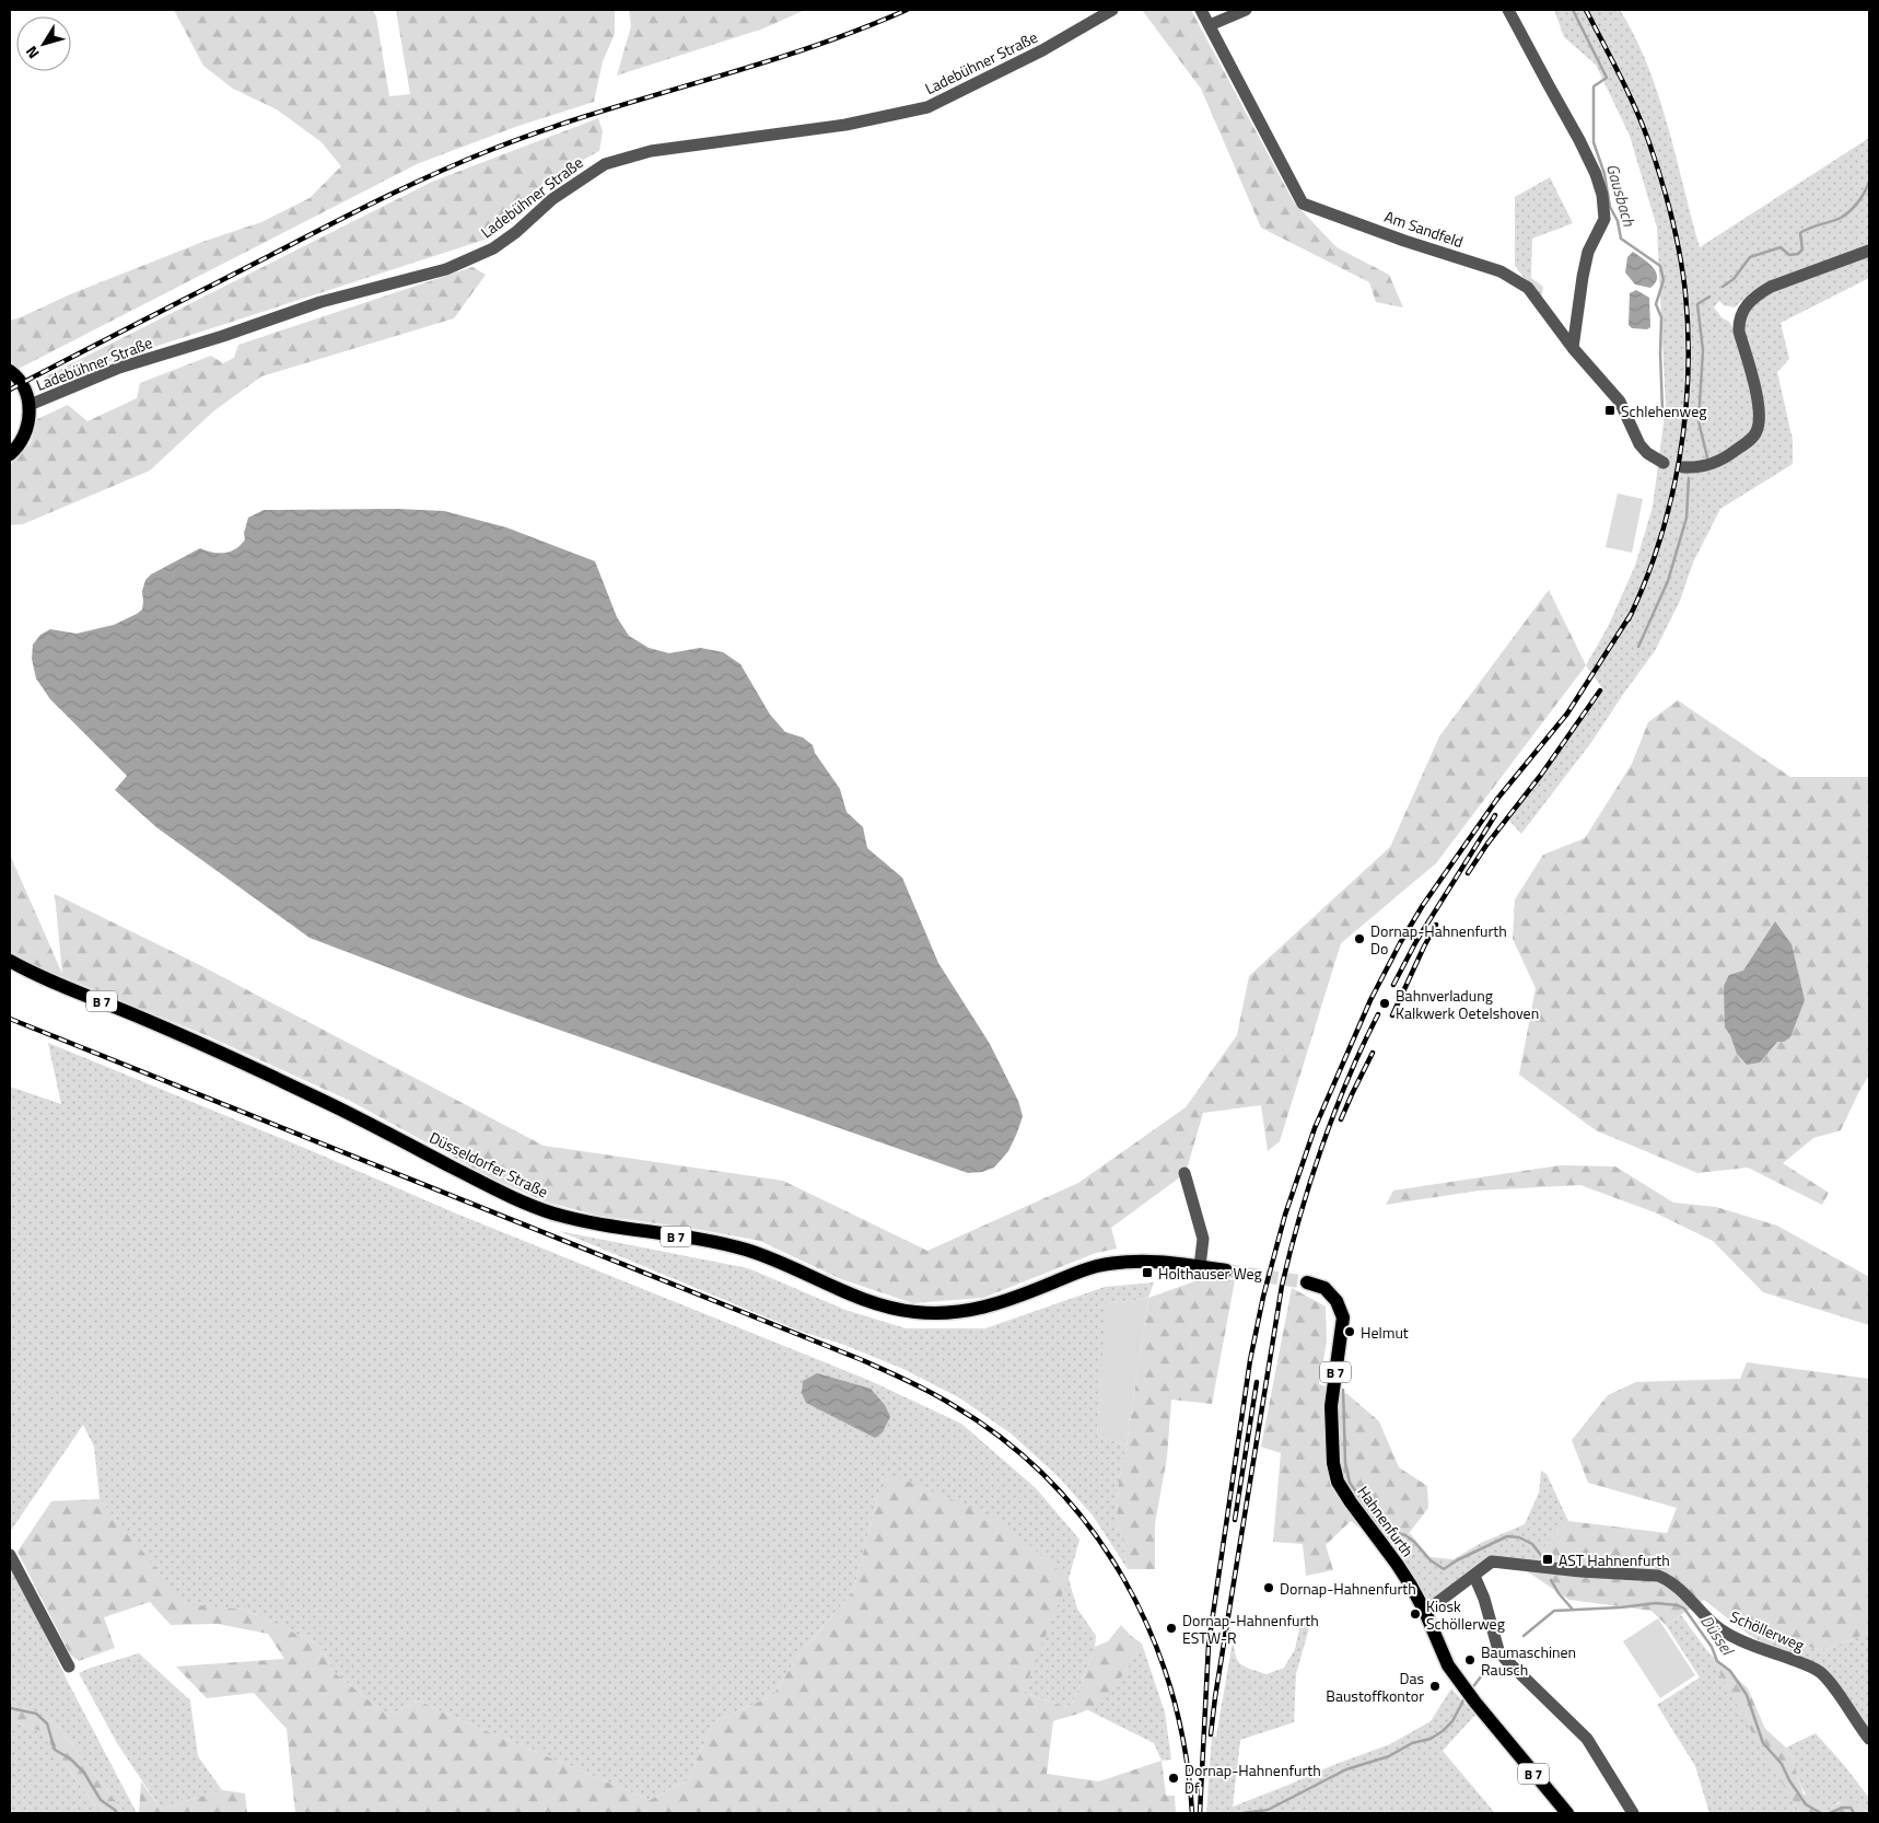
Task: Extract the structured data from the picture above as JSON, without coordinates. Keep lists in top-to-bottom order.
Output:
{
  "streets": {
    "main road": ["B 7", "Düsseldorfer Straße", "Hahnenfurth"],
    "street": ["Ladebühner Straße", "Am Sandfeld", "Schöllerweg"]
  },
  "crossings": [
    ["Hahnenfurth", "Schöllerweg"]
  ],
  "water": ["Gausbach", "Düssel"],
  "places": {
    "transit": ["Schlehenweg", "Holthauser Weg", "AST Hahnenfurth"],
    "other": [
      "Dornap-Hahnenfurth Do",
      "Bahnverladung Kalkwerk Oetelshoven",
      "Helmut",
      "Dornap-Hahnenfurth",
      "Kiosk Schöllerweg",
      "Dornap-Hahnenfurth ESTW-R",
      "Baumaschinen Rausch",
      "Das Baustoffkontor",
      "Dornap-Hahnenfurth Df"
    ]
  },
  "north": "bottom left"
}
